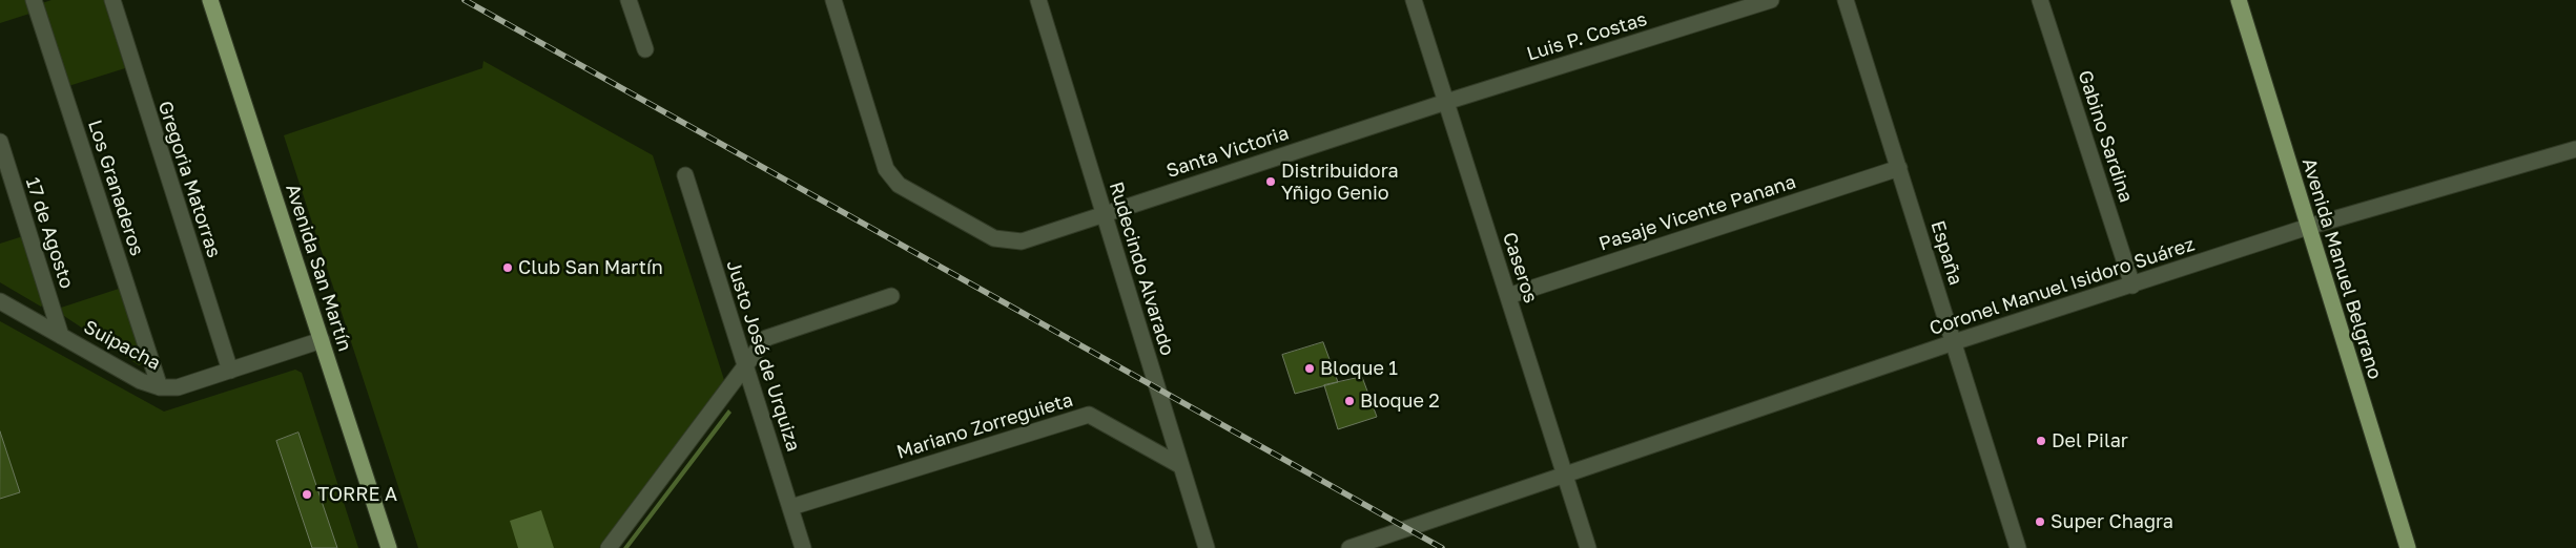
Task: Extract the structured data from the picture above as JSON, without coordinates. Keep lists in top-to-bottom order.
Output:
{
  "streets": {
    "main road": ["Avenida San Martín", "Avenida Manuel Belgrano"],
    "street": [
      "Luis P. Costas",
      "Gabino Sardina",
      "Santa Victoria",
      "Gregoria Matorras",
      "Los Granaderos",
      "Pasaje Vicente Panana",
      "17 de Agosto",
      "España",
      "Caseros",
      "Rudecindo Alvarado",
      "Coronel Manuel Isidoro Suárez",
      "Suipacha",
      "Justo José de Urquiza",
      "Mariano Zorreguieta"
    ]
  },
  "crossings": [
    ["Luis P. Costas", "Santa Victoria"],
    ["Luis P. Costas", "Caseros"],
    ["Gabino Sardina", "Coronel Manuel Isidoro Suárez"],
    ["Santa Victoria", "Caseros"],
    ["Santa Victoria", "Rudecindo Alvarado"],
    ["Gregoria Matorras", "Suipacha"],
    ["Los Granaderos", "Suipacha"],
    ["Pasaje Vicente Panana", "España"],
    ["Pasaje Vicente Panana", "Caseros"],
    ["17 de Agosto", "Suipacha"],
    ["España", "Coronel Manuel Isidoro Suárez"],
    ["Avenida San Martín", "Suipacha"],
    ["Caseros", "Coronel Manuel Isidoro Suárez"],
    ["Rudecindo Alvarado", "Mariano Zorreguieta"],
    ["Avenida Manuel Belgrano", "Coronel Manuel Isidoro Suárez"],
    ["Justo José de Urquiza", "Mariano Zorreguieta"]
  ],
  "places": [
    "Distribuidora Yñigo Genio",
    "Club San Martín",
    "Bloque 1",
    "Bloque 2",
    "Del Pilar",
    "TORRE A",
    "Super Chagra"
  ]
}
